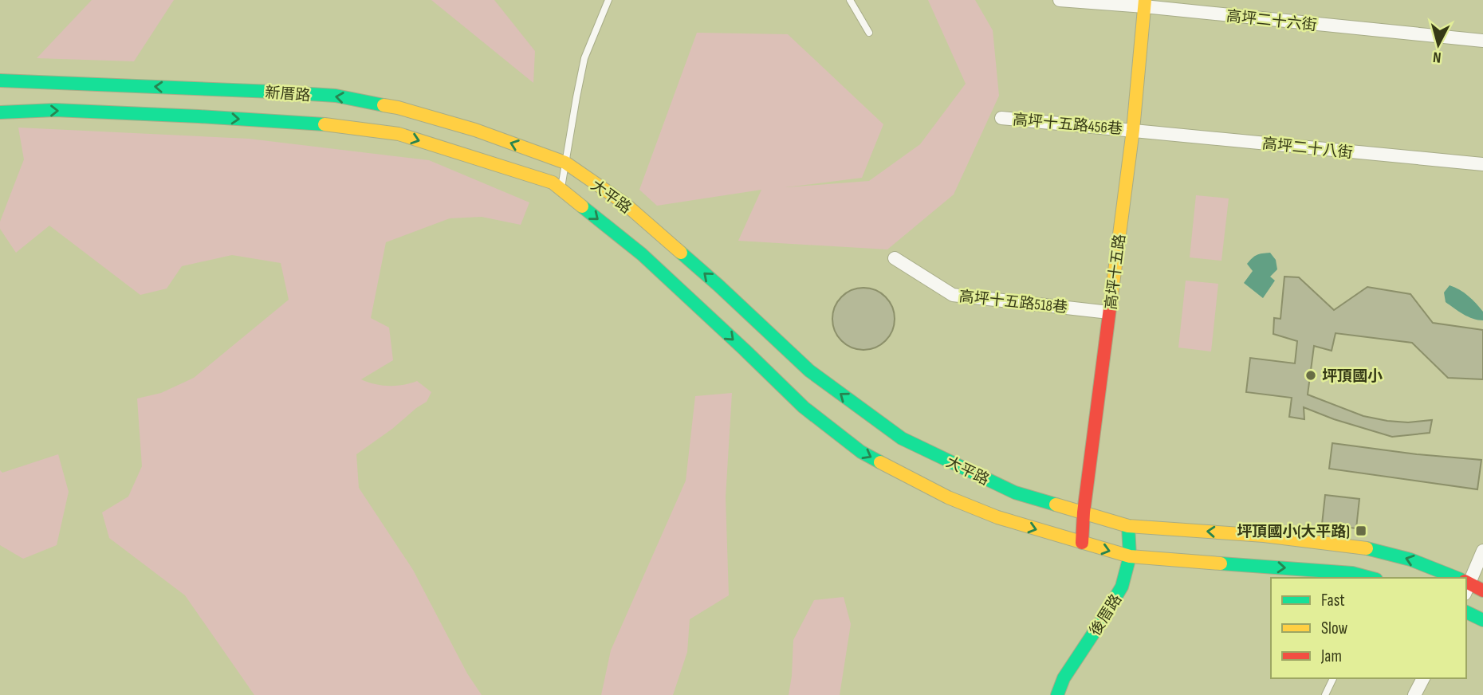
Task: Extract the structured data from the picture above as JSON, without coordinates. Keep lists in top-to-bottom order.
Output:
{
  "streets": {
    "street": [
      "高坪二十六街",
      "新厝路",
      "高坪十五路456巷",
      "高坪二十八街",
      "大平路",
      "高坪十五路",
      "高坪十五路518巷",
      "後厝路"
    ]
  },
  "crossings": [
    ["高坪二十六街", "高坪十五路"],
    ["新厝路", "大平路"],
    ["高坪十五路456巷", "高坪二十八街"],
    ["高坪十五路456巷", "高坪十五路"],
    ["高坪二十八街", "高坪十五路"],
    ["大平路", "高坪十五路"],
    ["大平路", "後厝路"],
    ["高坪十五路", "高坪十五路518巷"]
  ],
  "places": {
    "other": ["坪頂國小"],
    "transit": ["坪頂國小(大平路)"]
  },
  "legend": ["Fast", "Slow", "Jam"],
  "north": "bottom"
}
